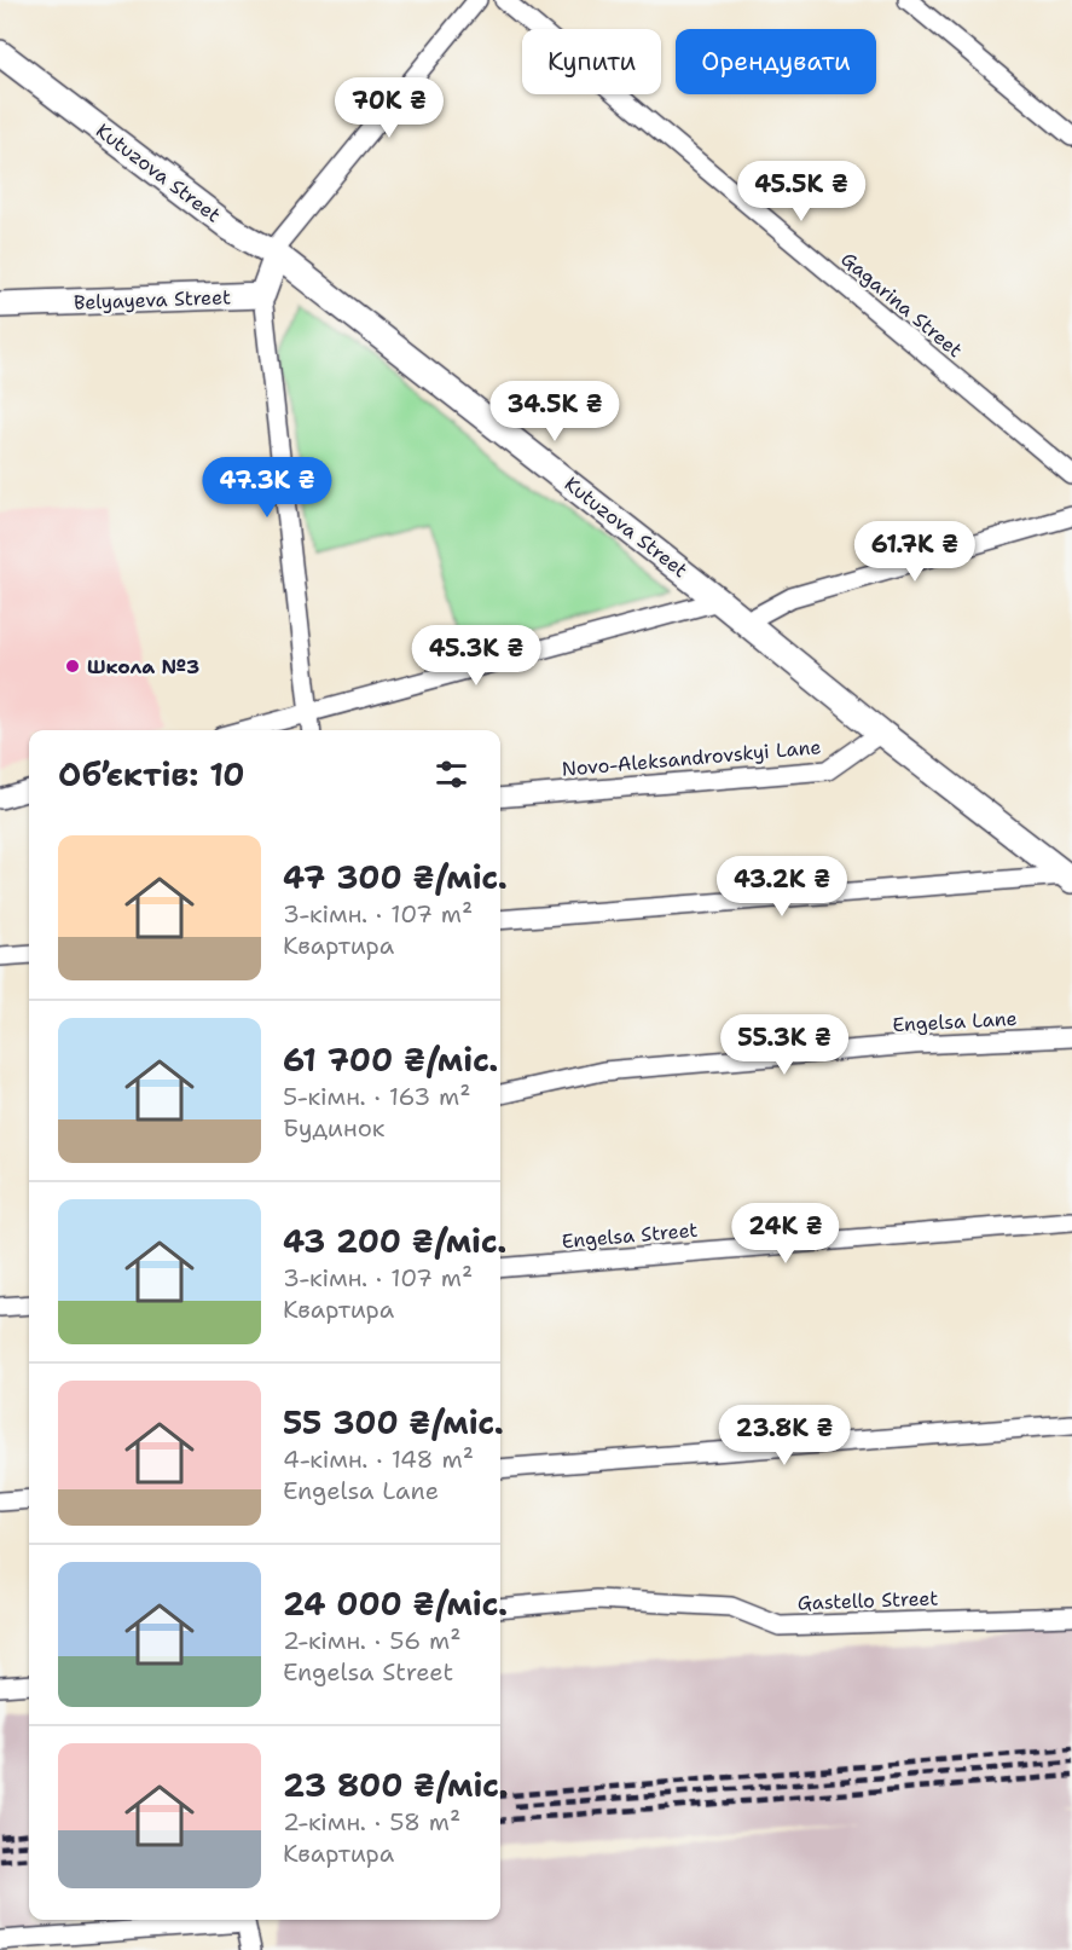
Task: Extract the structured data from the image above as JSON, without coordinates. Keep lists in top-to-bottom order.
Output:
{
  "streets": {
    "main road": ["Kutuzova Street", "Belyayeva Street"],
    "street": [
      "Gagarina Street",
      "Novo-Aleksandrovskyi Lane",
      "Engelsa Lane",
      "Engelsa Street",
      "Gastello Street"
    ]
  },
  "crossings": [
    ["Kutuzova Street", "Novo-Aleksandrovskyi Lane"]
  ],
  "places": ["Школа №3"],
  "page": {
    "chip": ["Купити", "Орендувати"],
    "price": [
      "70K ₴",
      "45.5K ₴",
      "34.5K ₴",
      "47.3K ₴",
      "61.7K ₴",
      "45.3K ₴",
      "43.2K ₴",
      "55.3K ₴",
      "24K ₴",
      "23.8K ₴"
    ],
    "heading": "Об’єктів: 10",
    "list": [
      {
        "name": "47 300 ₴/міс.",
        "note": "3-кімн. · 107 m² · Квартира"
      },
      {
        "name": "61 700 ₴/міс.",
        "note": "5-кімн. · 163 m² · Будинок"
      },
      {
        "name": "43 200 ₴/міс.",
        "note": "3-кімн. · 107 m² · Квартира"
      },
      {
        "name": "55 300 ₴/міс.",
        "note": "4-кімн. · 148 m² · Engelsa Lane"
      },
      {
        "name": "24 000 ₴/міс.",
        "note": "2-кімн. · 56 m² · Engelsa Street"
      },
      {
        "name": "23 800 ₴/міс.",
        "note": "2-кімн. · 58 m² · Квартира"
      }
    ]
  }
}
